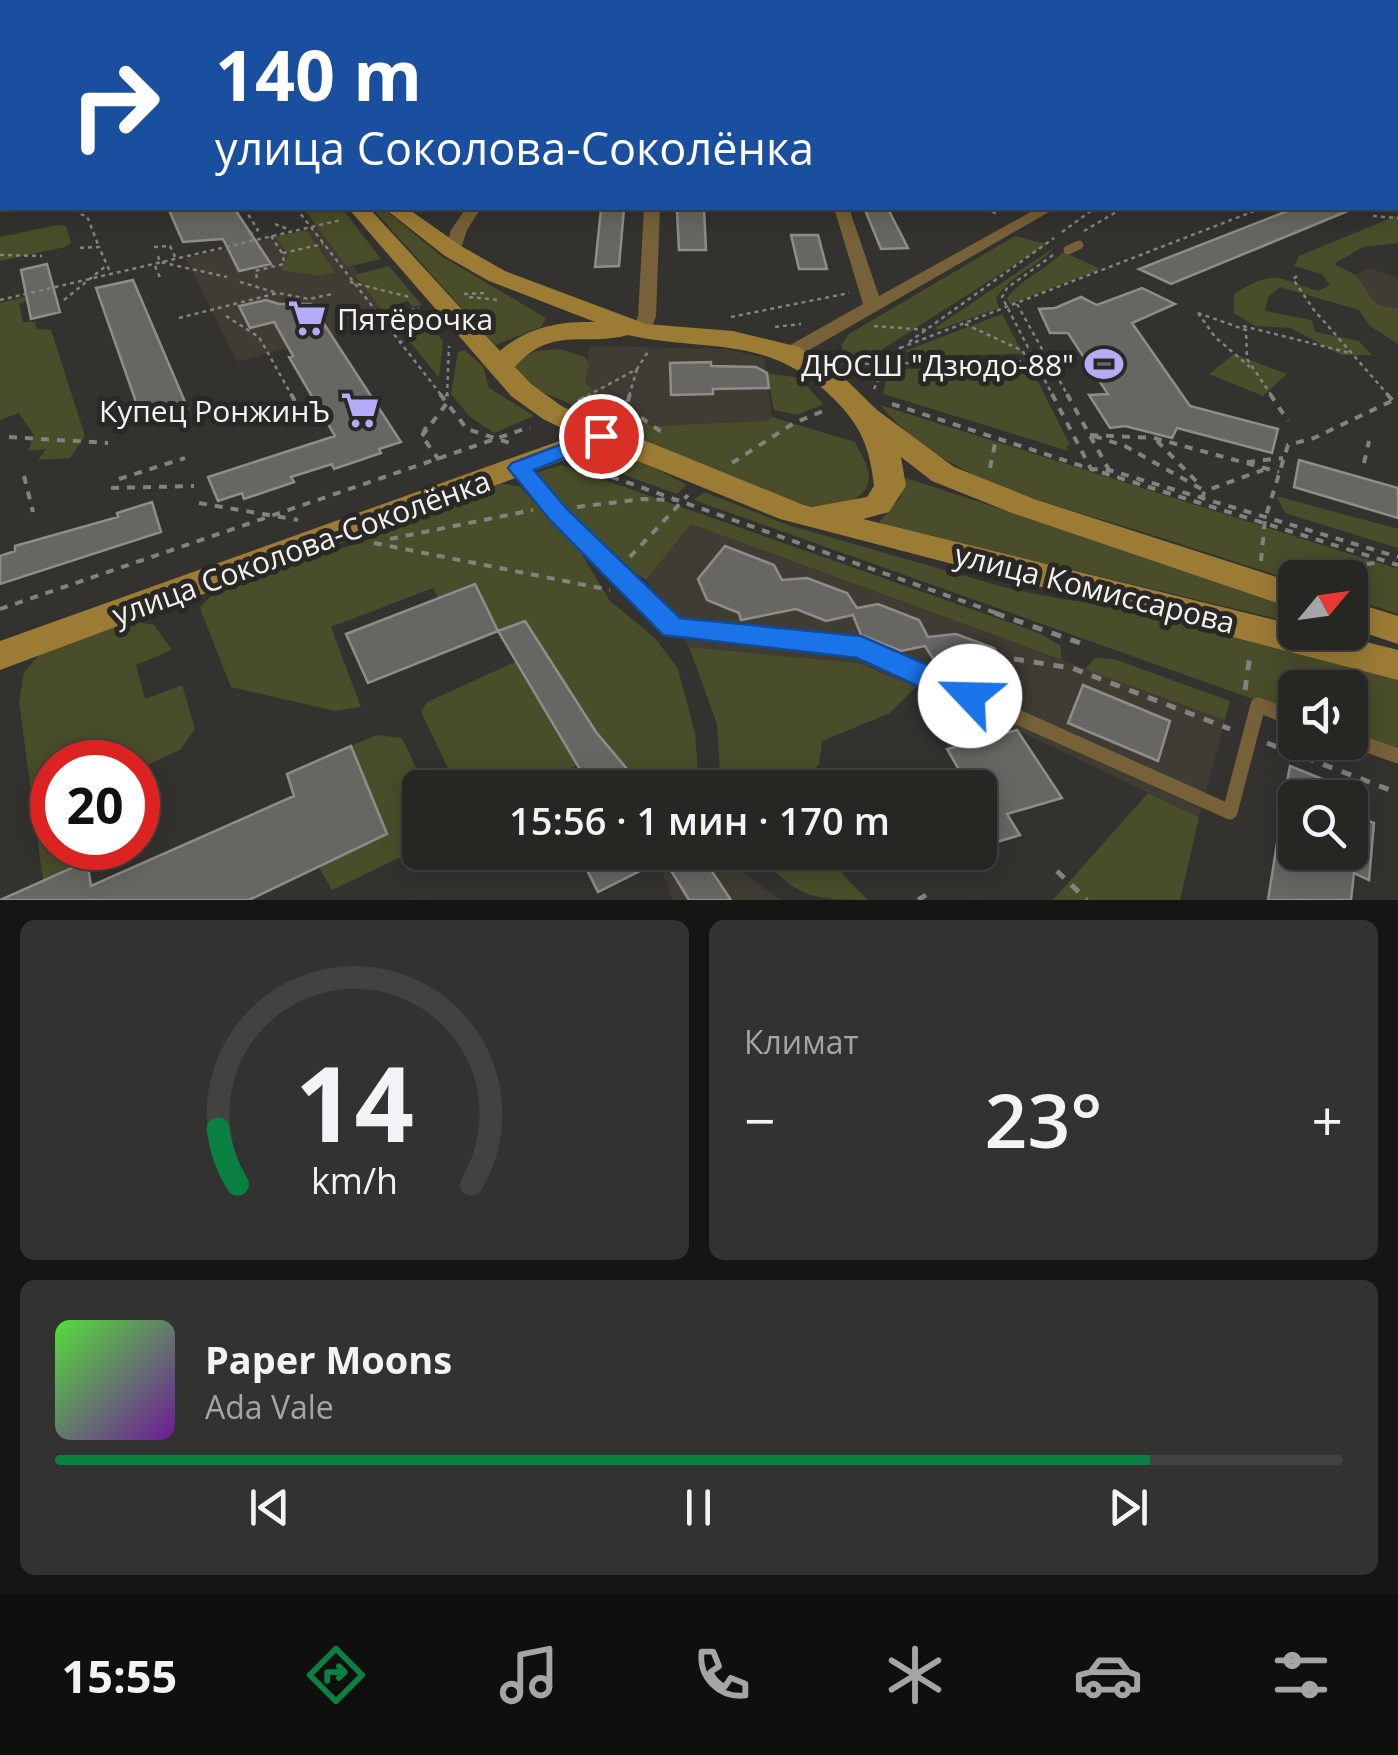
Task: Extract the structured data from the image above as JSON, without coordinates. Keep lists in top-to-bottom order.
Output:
{
  "streets": {
    "main road": ["улица Соколова-Соколёнка", "улица Комиссарова"]
  },
  "crossings": [
    ["улица Соколова-Соколёнка", "улица Комиссарова"]
  ],
  "places": {
    "supermarket": ["Пятёрочка", "Купец РонжинЪ"],
    "sports": ["ДЮСШ \"Дзюдо-88\""]
  },
  "north": "top right",
  "page": {
    "turn": ["140 m", "улица Соколова-Соколёнка"],
    "limit": "20",
    "trip": "15:56 · 1 мин · 170 m",
    "tile": "Климат",
    "heat": ["−", "23°", "+"],
    "song": ["Paper Moons", "Ada Vale"],
    "tabs": "15:55",
    "gauge": ["14", "km/h"]
  }
}
